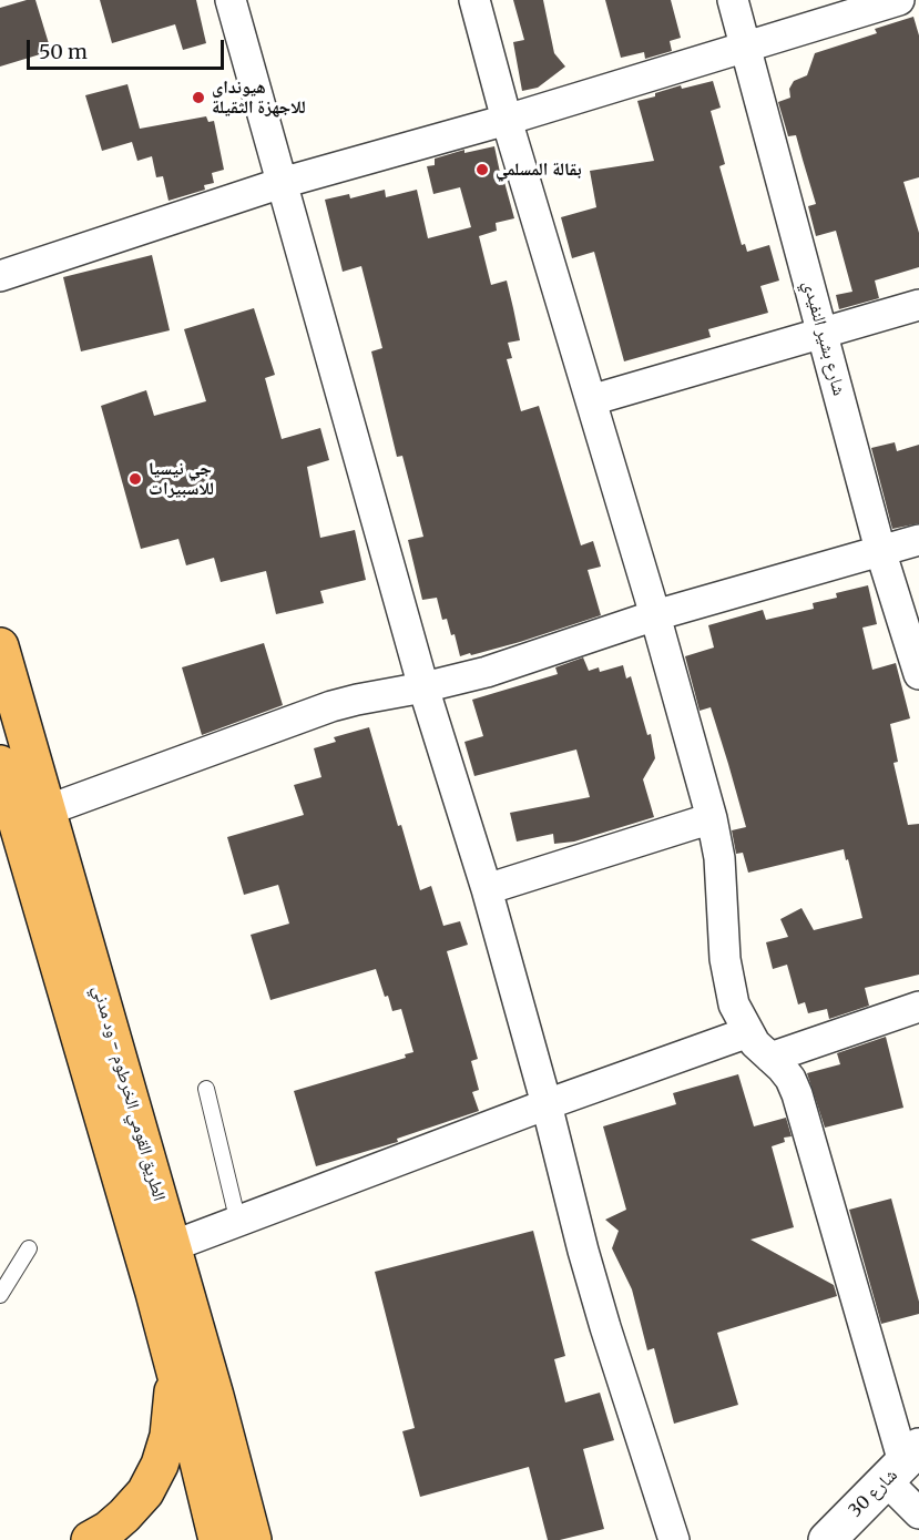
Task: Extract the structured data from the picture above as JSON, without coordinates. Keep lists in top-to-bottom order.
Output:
{
  "streets": {
    "highway": ["الطريق القومي الخرطوم - ود مدني"],
    "street": ["شارع بشير النفيدي", "شارع 30"]
  },
  "places": ["هيونداي للاجهزة الثقيلة", "بقالة المسلمي", "جي نيسيا للاسبيرات"],
  "scale_bar": "50 m"
}
